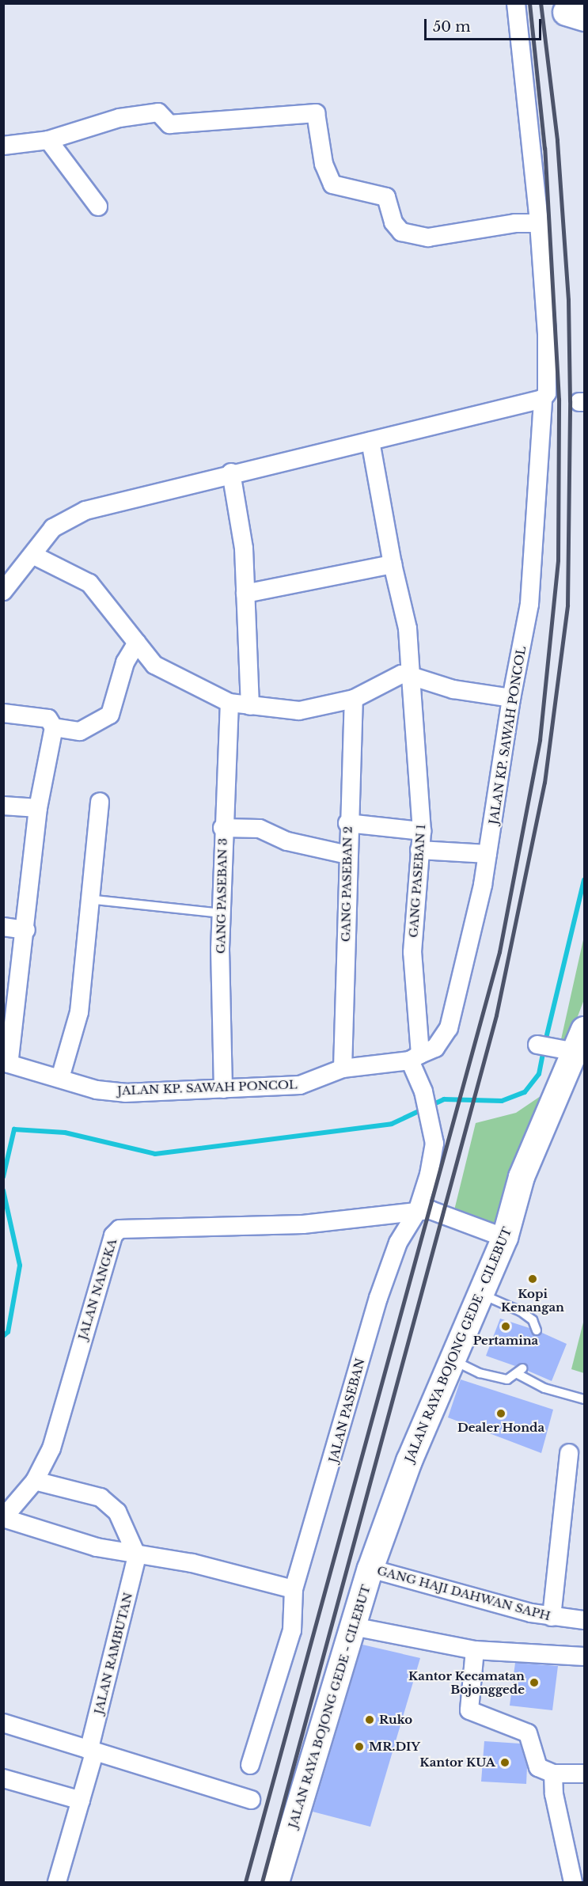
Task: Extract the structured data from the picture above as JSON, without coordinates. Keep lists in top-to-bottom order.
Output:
{
  "streets": {
    "main road": ["JALAN RAYA BOJONG GEDE - CILEBUT"],
    "street": [
      "JALAN KP. SAWAH PONCOL",
      "GANG PASEBAN 1",
      "GANG PASEBAN 2",
      "GANG PASEBAN 3",
      "JALAN NANGKA",
      "JALAN PASEBAN",
      "GANG HAJI DAHWAN SAPH",
      "JALAN RAMBUTAN"
    ]
  },
  "crossings": [
    ["JALAN KP. SAWAH PONCOL", "GANG PASEBAN 1"],
    ["JALAN KP. SAWAH PONCOL", "GANG PASEBAN 2"],
    ["JALAN KP. SAWAH PONCOL", "GANG PASEBAN 3"],
    ["JALAN KP. SAWAH PONCOL", "JALAN PASEBAN"],
    ["GANG PASEBAN 1", "JALAN PASEBAN"],
    ["JALAN NANGKA", "JALAN RAYA BOJONG GEDE - CILEBUT"],
    ["JALAN NANGKA", "JALAN PASEBAN"],
    ["JALAN RAYA BOJONG GEDE - CILEBUT", "GANG HAJI DAHWAN SAPH"]
  ],
  "places": [
    "Kopi Kenangan",
    "Pertamina",
    "Dealer Honda",
    "Kantor Kecamatan Bojonggede",
    "Ruko",
    "MR.DIY",
    "Kantor KUA"
  ],
  "scale_bar": "50 m"
}
